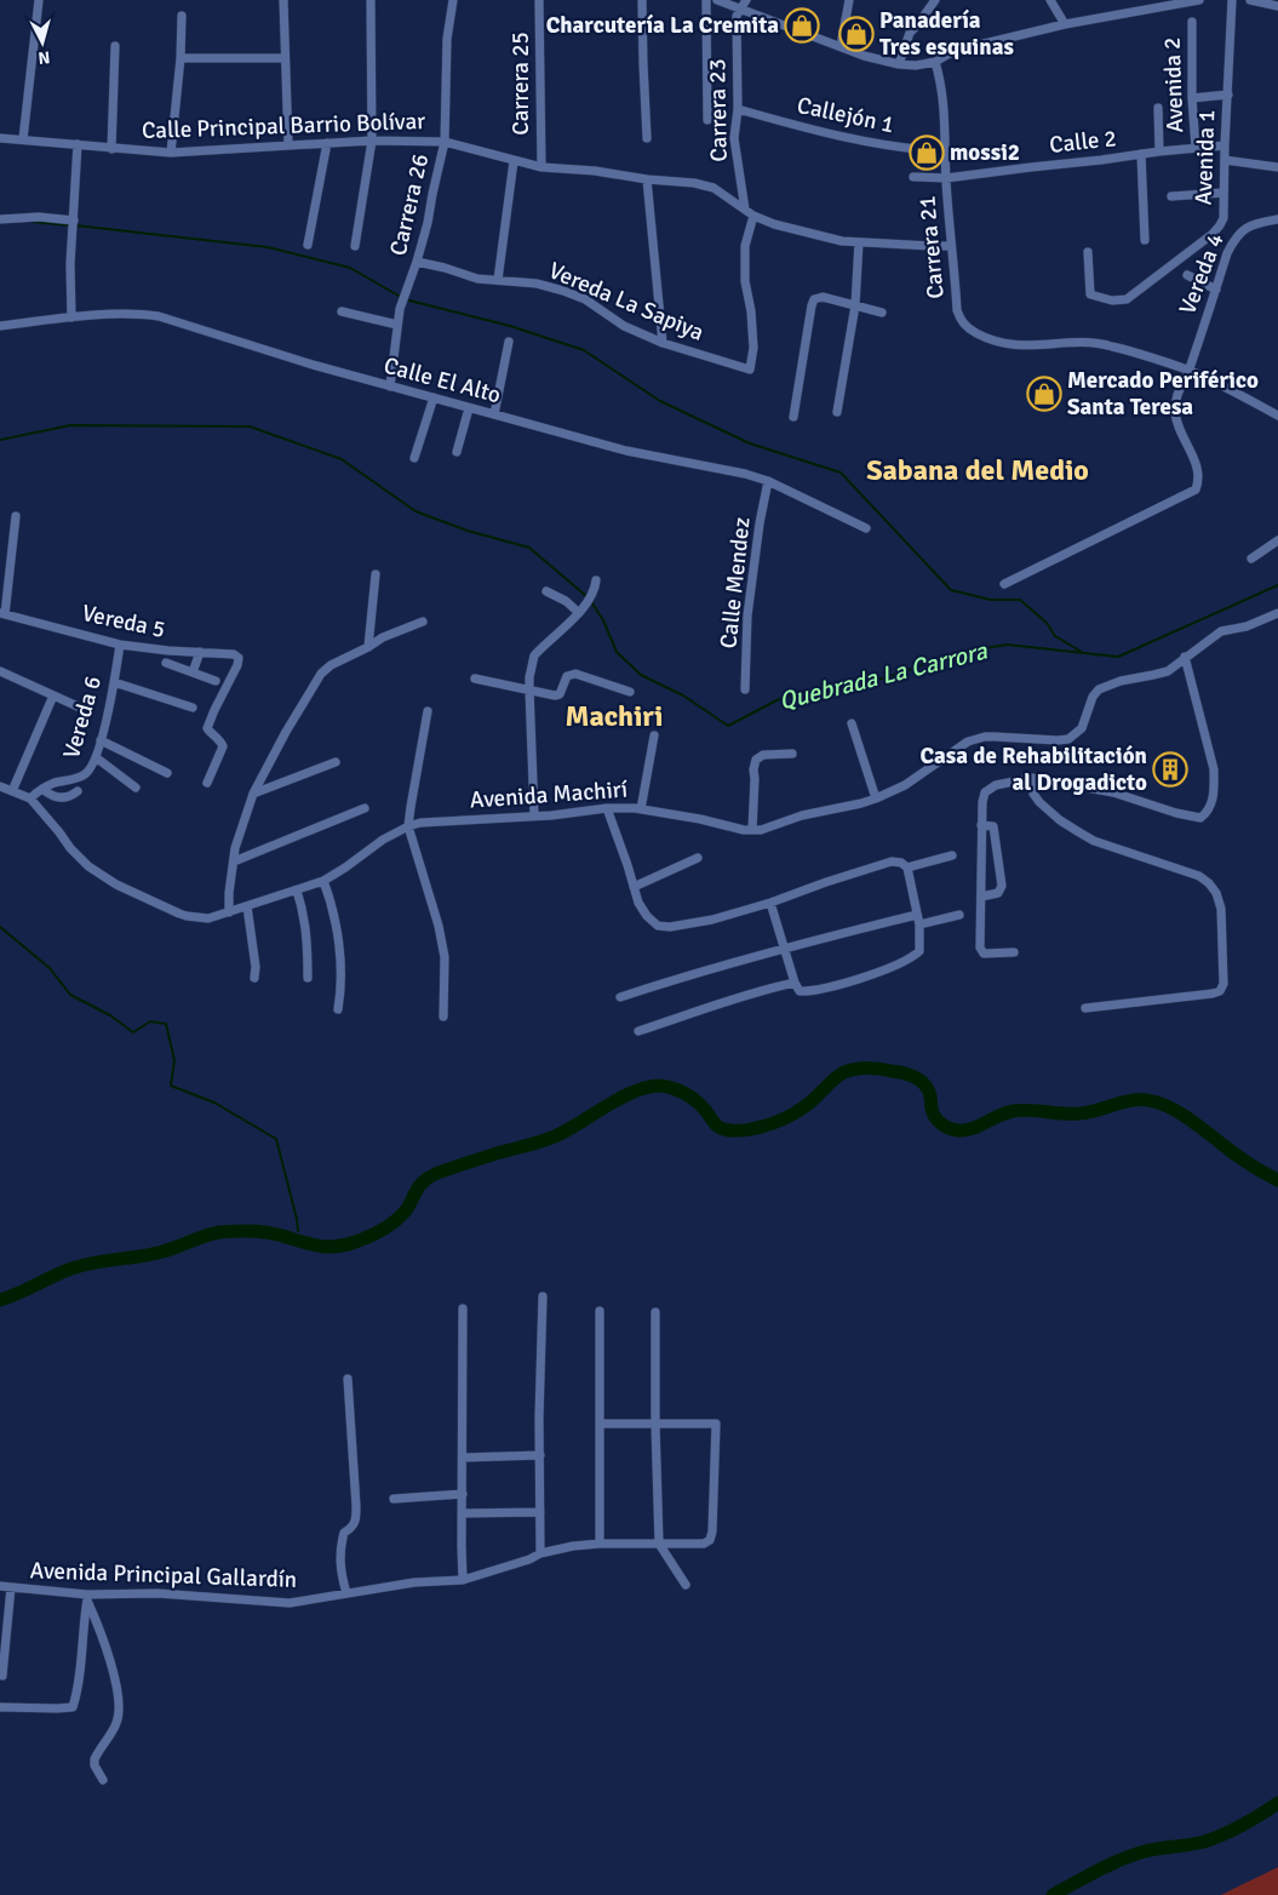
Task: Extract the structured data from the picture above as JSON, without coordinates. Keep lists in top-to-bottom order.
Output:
{
  "streets": {
    "street": [
      "Carrera 25",
      "Avenida 2",
      "Carrera 23",
      "Callejón 1",
      "Calle Principal Barrio Bolívar",
      "Calle 2",
      "Avenida 1",
      "Carrera 26",
      "Carrera 21",
      "Vereda 4",
      "Vereda La Sapiya",
      "Calle El Alto",
      "Calle Mendez",
      "Vereda 5",
      "Vereda 6",
      "Avenida Machirí",
      "Avenida Principal Gallardín"
    ]
  },
  "crossings": [
    ["Carrera 25", "Calle Principal Barrio Bolívar"],
    ["Avenida 2", "Calle 2"],
    ["Carrera 23", "Callejón 1"],
    ["Carrera 23", "Calle Principal Barrio Bolívar"],
    ["Callejón 1", "Carrera 21"],
    ["Calle Principal Barrio Bolívar", "Carrera 26"],
    ["Calle Principal Barrio Bolívar", "Carrera 21"],
    ["Calle Principal Barrio Bolívar", "Vereda La Sapiya"],
    ["Calle 2", "Avenida 1"],
    ["Calle 2", "Carrera 21"],
    ["Carrera 26", "Vereda La Sapiya"],
    ["Carrera 26", "Calle El Alto"],
    ["Carrera 21", "Vereda 4"],
    ["Calle El Alto", "Calle Mendez"],
    ["Vereda 5", "Vereda 6"],
    ["Vereda 6", "Avenida Machirí"]
  ],
  "districts": ["Sabana del Medio", "Machiri"],
  "water": ["Quebrada La Carrora"],
  "places": {
    "shop": [
      "Charcutería La Cremita",
      "Panadería Tres esquinas",
      "mossi2",
      "Mercado Periférico Santa Teresa"
    ],
    "building": ["Casa de Rehabilitación al Drogadicto"]
  },
  "north": "bottom"
}
